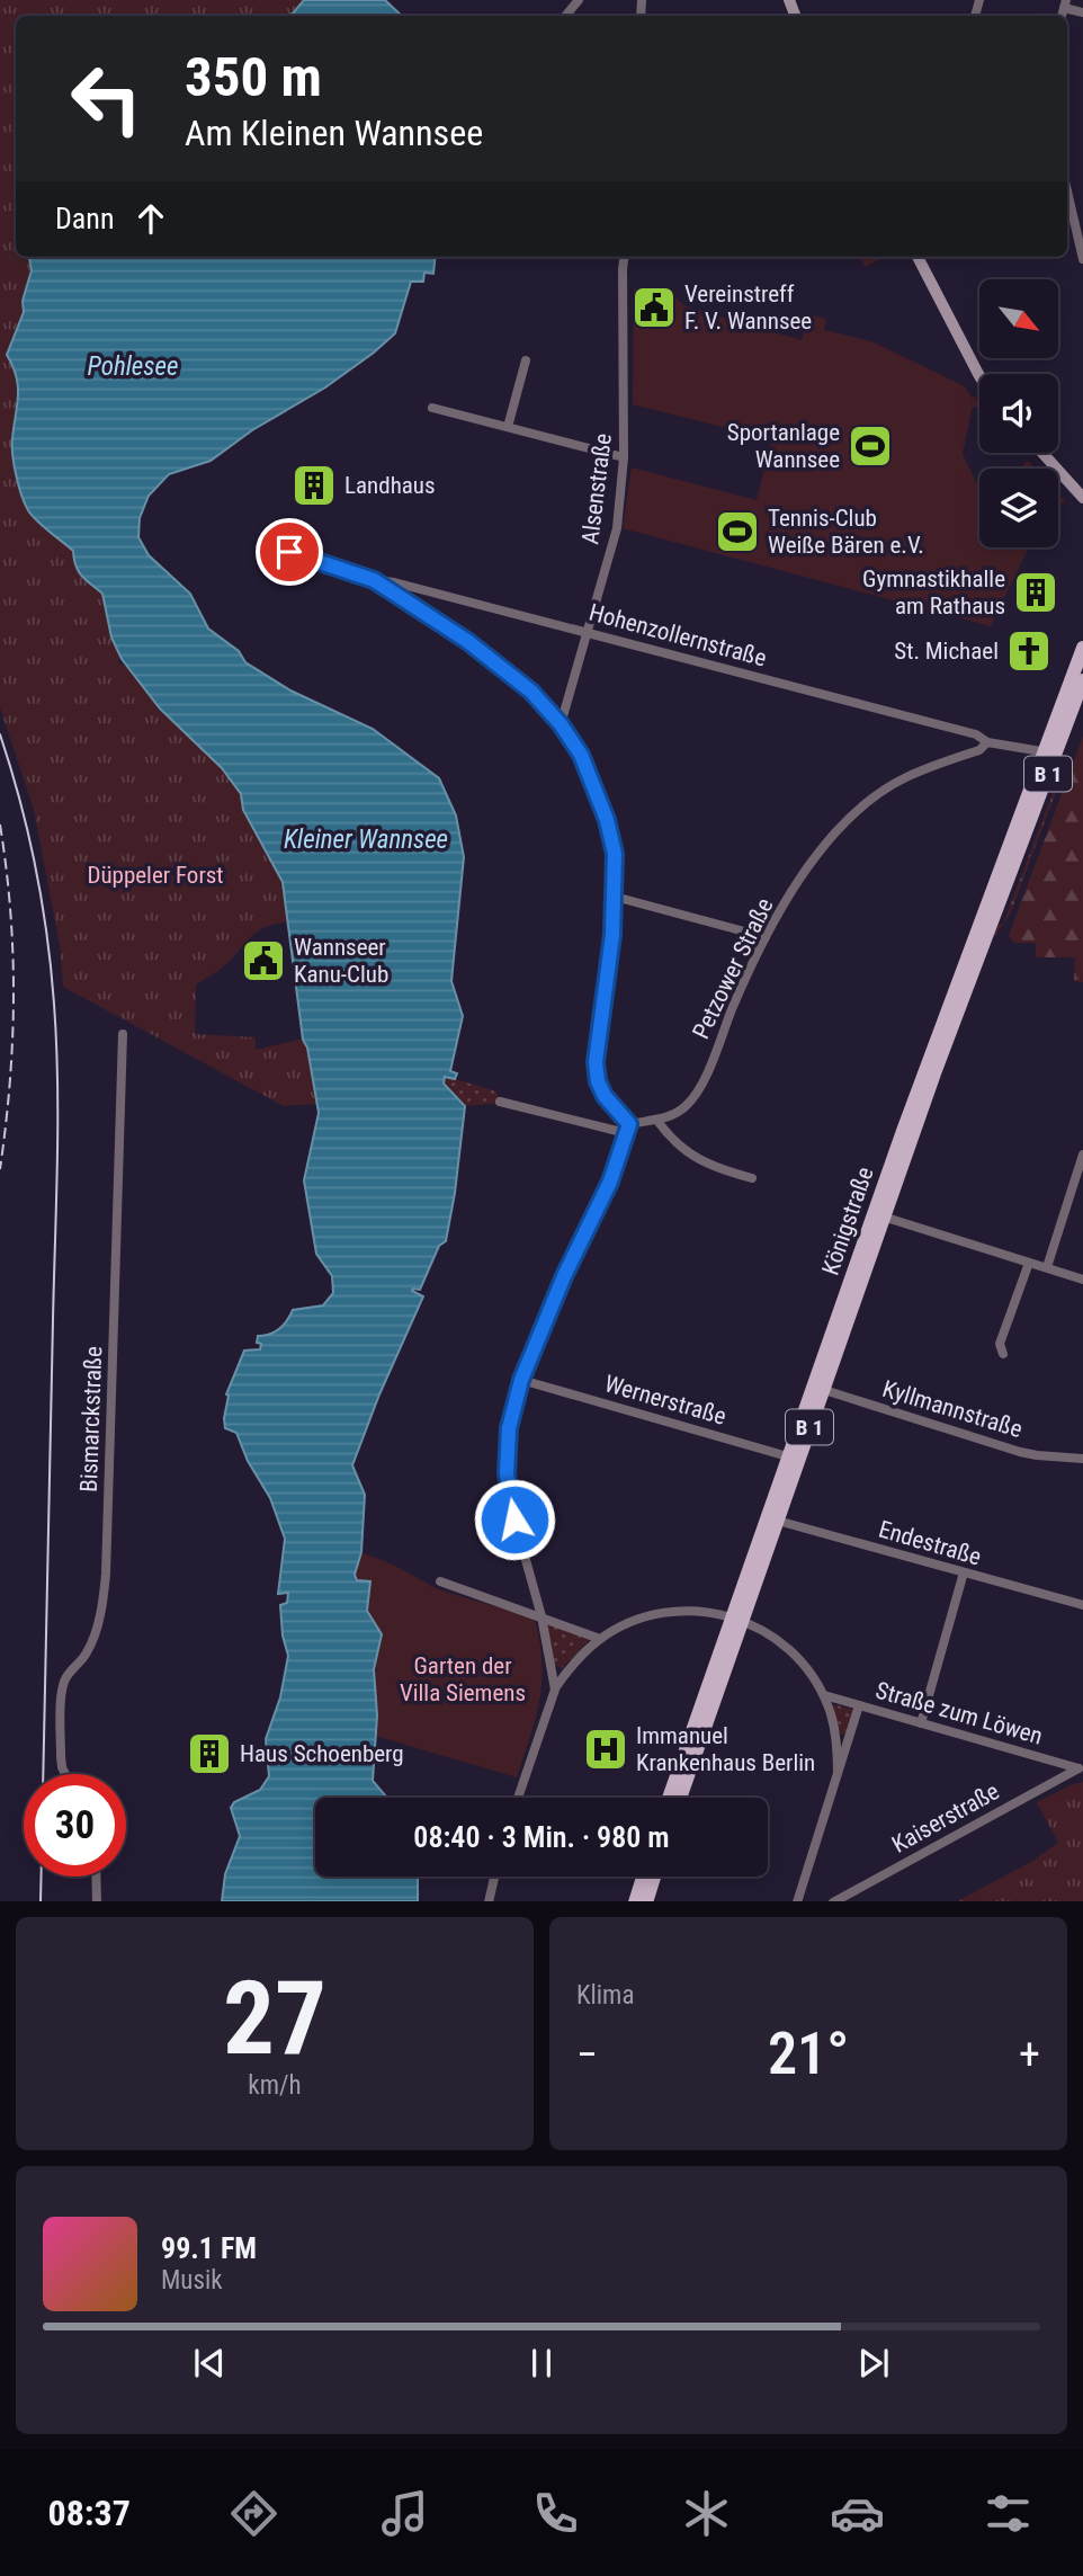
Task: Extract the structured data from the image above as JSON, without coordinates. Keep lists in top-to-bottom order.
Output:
{
  "streets": {
    "main road": ["B 1", "Königstraße"],
    "street": [
      "Alsenstraße",
      "Hohenzollernstraße",
      "Petzower Straße",
      "Wernerstraße",
      "Kyllmannstraße",
      "Bismarckstraße",
      "Endestraße",
      "Straße zum Löwen",
      "Kaiserstraße"
    ]
  },
  "crossings": [
    ["Alsenstraße", "Hohenzollernstraße"],
    ["Hohenzollernstraße", "Petzower Straße"],
    ["Hohenzollernstraße", "Königstraße"],
    ["Königstraße", "Wernerstraße"],
    ["Königstraße", "Kyllmannstraße"],
    ["Königstraße", "Endestraße"],
    ["Straße zum Löwen", "Kaiserstraße"]
  ],
  "water": ["Pohlesee", "Kleiner Wannsee"],
  "parks": ["Düppeler Forst", "Garten der Villa Siemens"],
  "places": {
    "public building": ["Vereinstreff F. V. Wannsee", "Wannseer Kanu-Club"],
    "sports": ["Sportanlage Wannsee", "Tennis-Club Weiße Bären e.V."],
    "building": ["Landhaus", "Gymnastikhalle am Rathaus", "Haus Schoenberg"],
    "church": ["St. Michael"],
    "hospital": ["Immanuel Krankenhaus Berlin"]
  },
  "north": "bottom right",
  "page": {
    "turn": ["350 m", "Am Kleinen Wannsee"],
    "then": "Dann",
    "limit": "30",
    "trip": "08:40 · 3 Min. · 980 m",
    "tile": [
      ["27", "km/h"],
      "Klima"
    ],
    "heat": ["−", "21°", "+"],
    "song": ["99.1 FM", "Musik"],
    "tabs": "08:37"
  }
}
